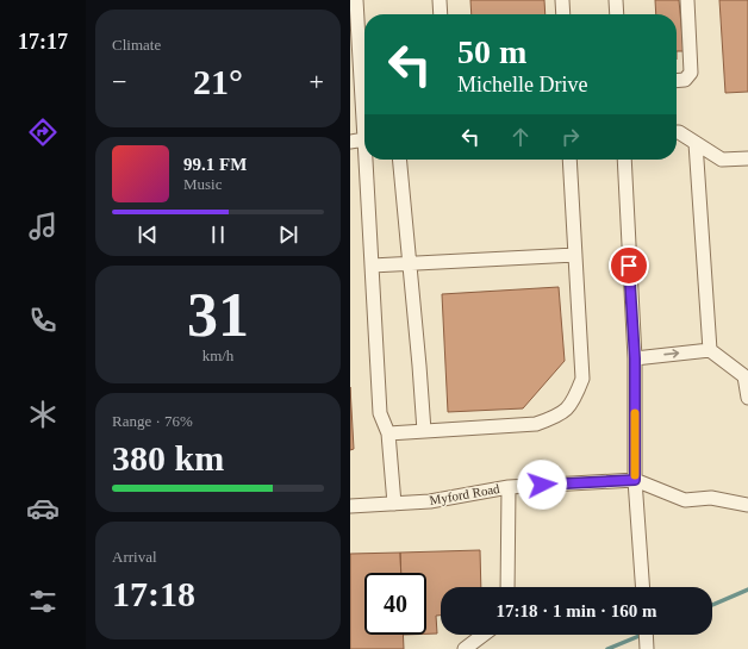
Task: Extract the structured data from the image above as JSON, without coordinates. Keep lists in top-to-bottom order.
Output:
{
  "streets": {
    "street": ["Myford Road"]
  },
  "page": {
    "tabs": "17:17",
    "tile": [
      "Climate",
      ["31", "km/h"],
      ["Range · 76%", "380 km"],
      ["Arrival", "17:18"]
    ],
    "turn": ["50 m", "Michelle Drive"],
    "heat": ["−", "21°", "+"],
    "song": ["99.1 FM", "Music"],
    "limit": "40",
    "trip": "17:18 · 1 min · 160 m"
  }
}
